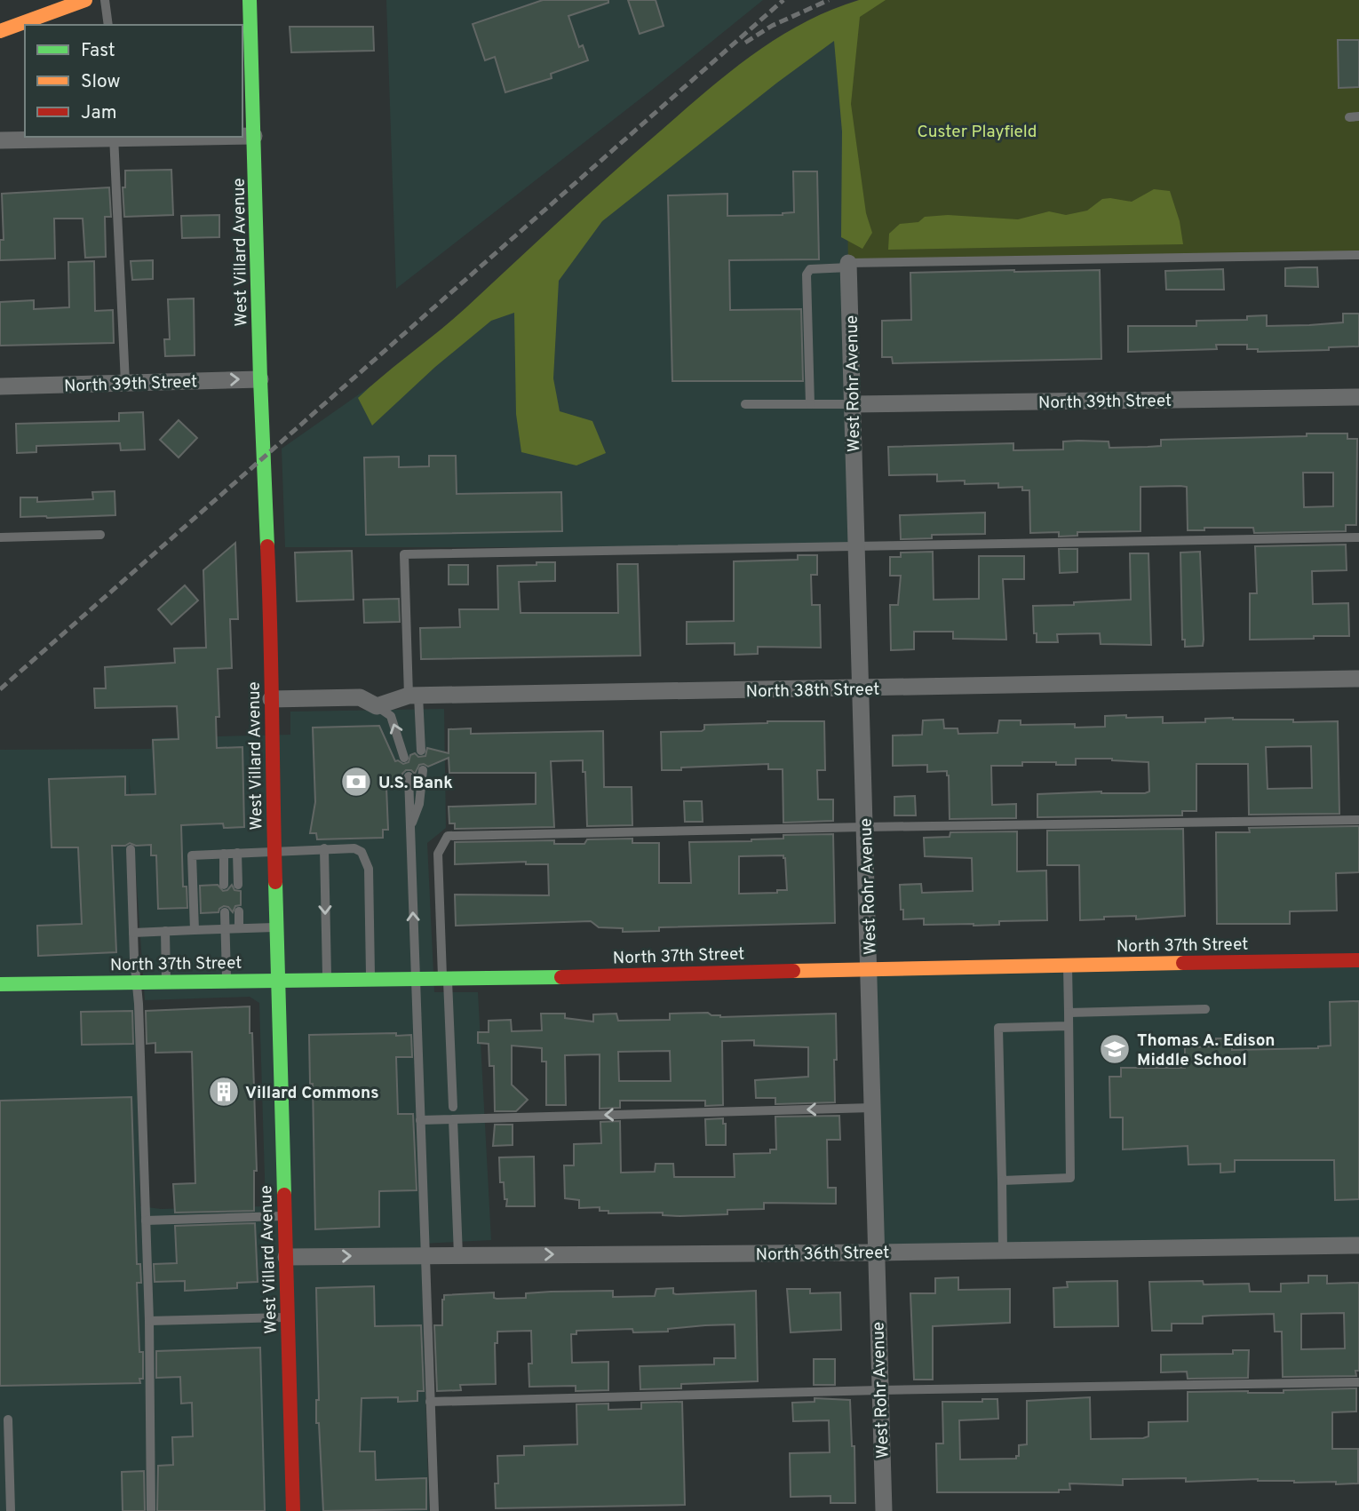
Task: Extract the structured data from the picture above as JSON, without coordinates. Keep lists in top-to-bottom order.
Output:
{
  "streets": {
    "street": [
      "West Villard Avenue",
      "North 39th Street",
      "West Rohr Avenue",
      "North 38th Street",
      "North 37th Street",
      "North 36th Street"
    ]
  },
  "crossings": [
    ["West Villard Avenue", "North 39th Street"],
    ["West Villard Avenue", "North 37th Street"],
    ["West Villard Avenue", "North 36th Street"],
    ["North 39th Street", "West Rohr Avenue"],
    ["West Rohr Avenue", "North 38th Street"],
    ["West Rohr Avenue", "North 37th Street"],
    ["West Rohr Avenue", "North 36th Street"]
  ],
  "one_way": ["North 36th Street"],
  "parks": ["Custer Playfield"],
  "places": {
    "bank": ["U.S. Bank"],
    "school or university": ["Thomas A. Edison Middle School"],
    "building": ["Villard Commons"]
  },
  "legend": ["Fast", "Slow", "Jam"]
}
